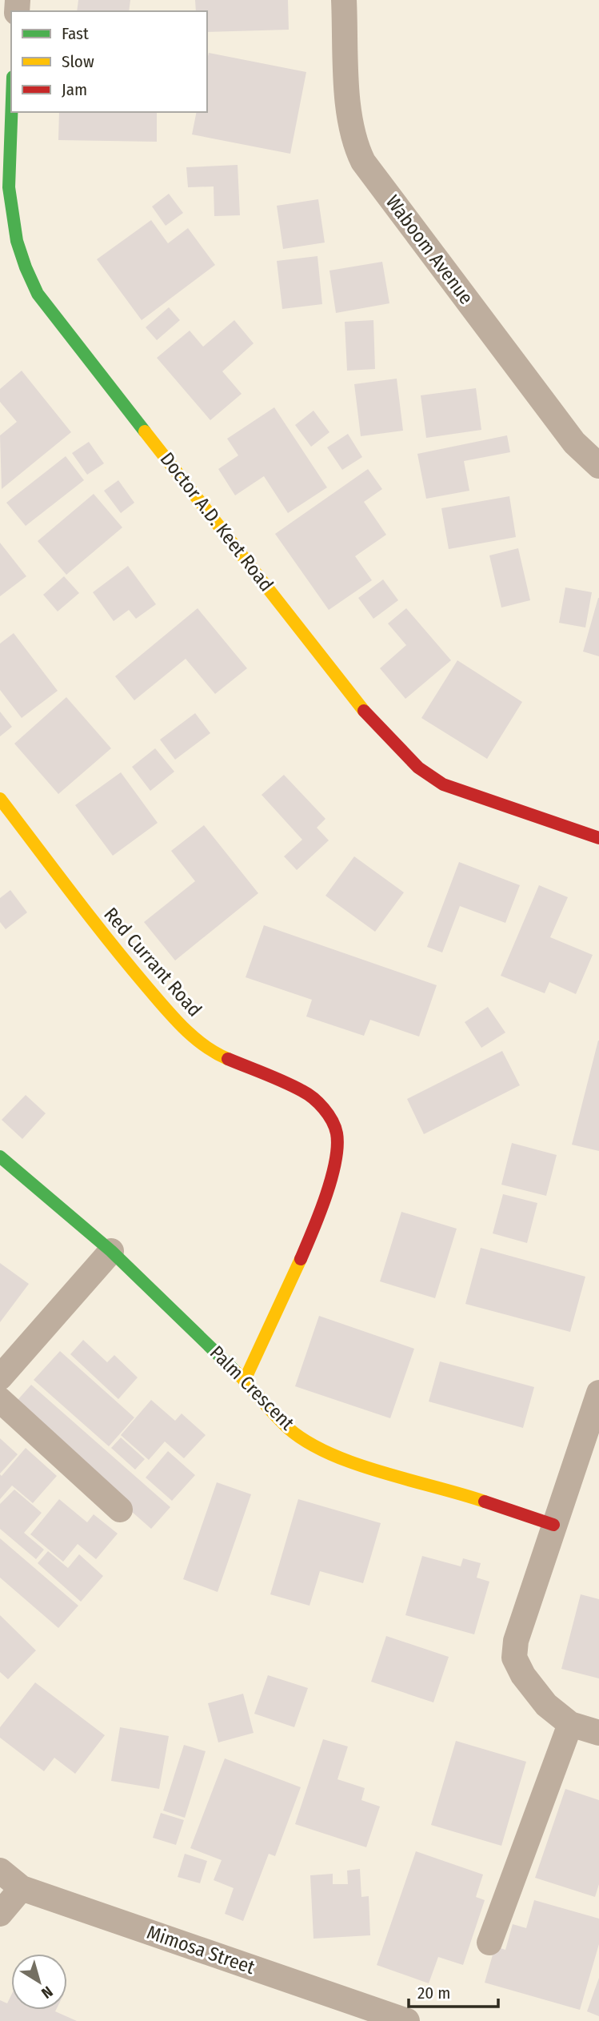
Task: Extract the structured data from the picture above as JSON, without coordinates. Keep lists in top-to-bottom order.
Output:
{
  "streets": {
    "street": [
      "Waboom Avenue",
      "Doctor A.D. Keet Road",
      "Red Currant Road",
      "Palm Crescent",
      "Mimosa Street"
    ]
  },
  "crossings": [
    ["Red Currant Road", "Palm Crescent"]
  ],
  "legend": ["Fast", "Slow", "Jam"],
  "scale_bar": "20 m",
  "north": "bottom right"
}
